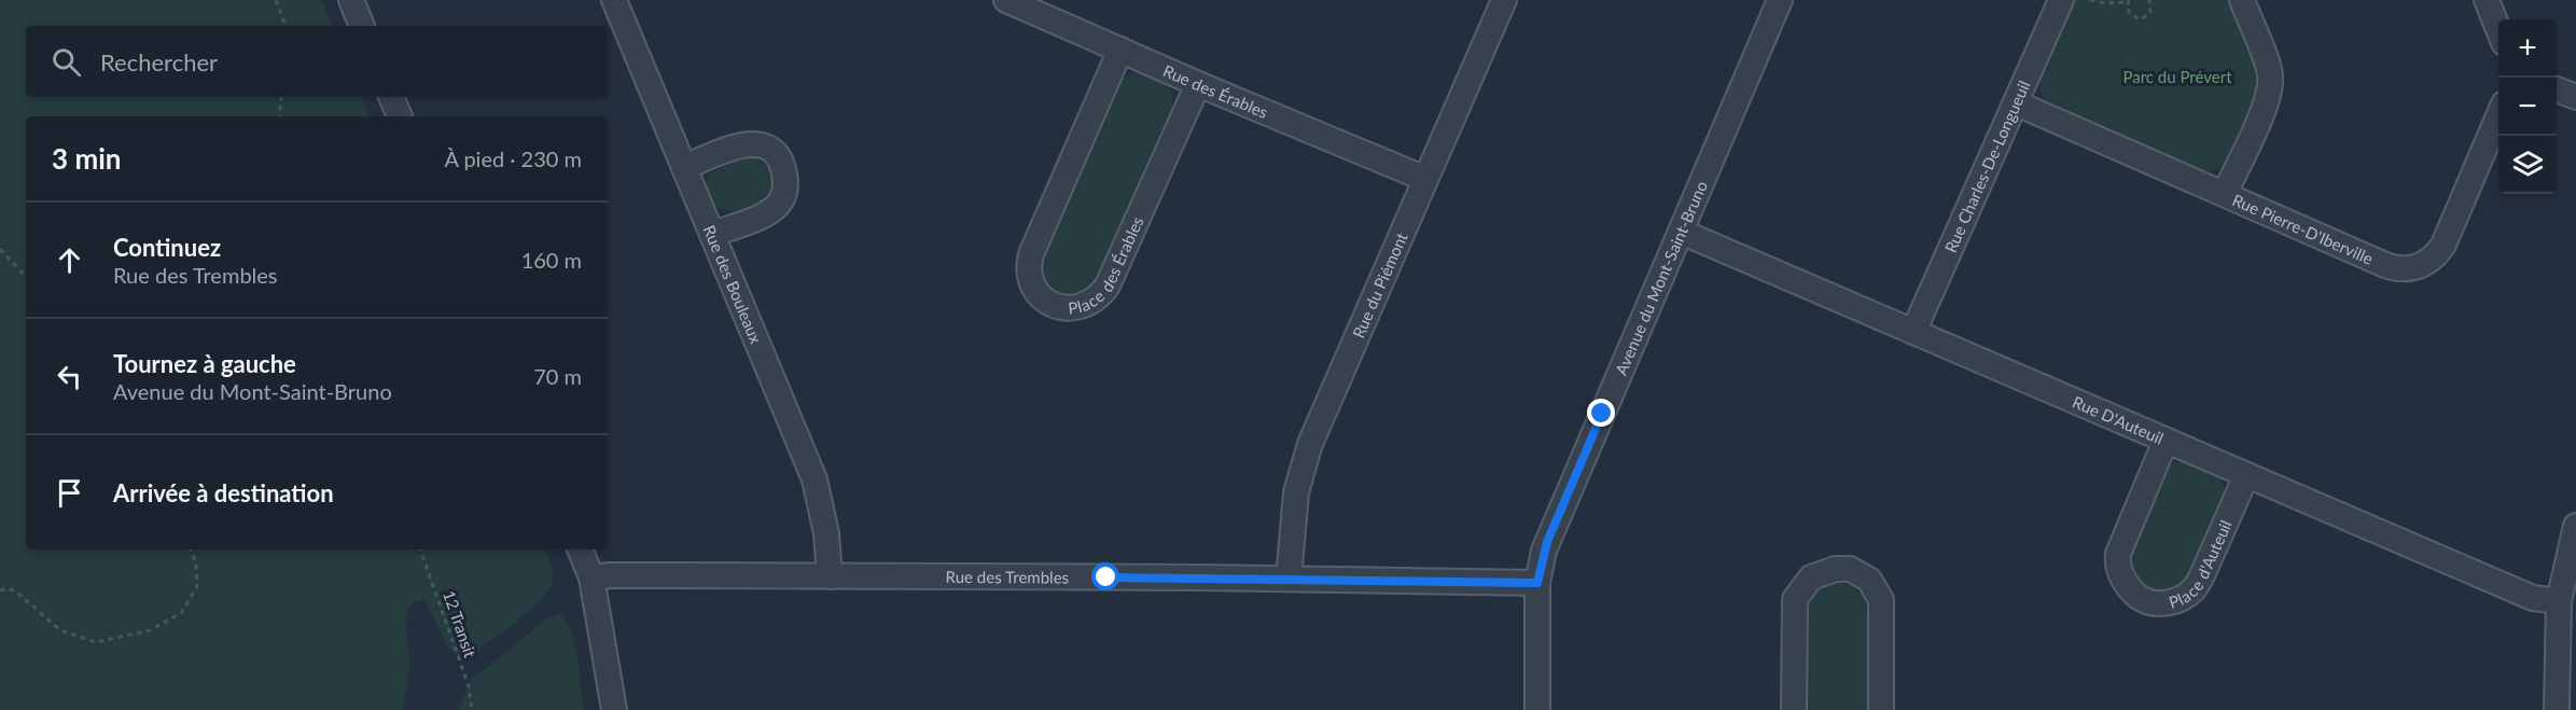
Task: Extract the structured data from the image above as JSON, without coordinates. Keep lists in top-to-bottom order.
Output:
{
  "streets": {
    "street": [
      "Rue des Érables",
      "Rue Charles-De-Longueuil",
      "Rue Pierre-D'Iberville",
      "Place des Érables",
      "Avenue du Mont-Saint-Bruno",
      "Rue des Bouleaux",
      "Rue du Piémont",
      "Rue D'Auteuil",
      "Place d'Auteuil",
      "Rue des Trembles"
    ],
    "path": ["12 Transit"]
  },
  "crossings": [
    ["Rue des Érables", "Place des Érables"],
    ["Rue des Érables", "Rue du Piémont"],
    ["Rue Charles-De-Longueuil", "Rue Pierre-D'Iberville"],
    ["Rue Charles-De-Longueuil", "Rue D'Auteuil"],
    ["Avenue du Mont-Saint-Bruno", "Rue D'Auteuil"],
    ["Avenue du Mont-Saint-Bruno", "Rue des Trembles"],
    ["Rue des Bouleaux", "Rue des Trembles"],
    ["Rue du Piémont", "Rue des Trembles"],
    ["Rue D'Auteuil", "Place d'Auteuil"]
  ],
  "parks": ["Parc du Prévert"],
  "page": {
    "map_buttons": ["+", "−"],
    "search": "Rechercher",
    "heading": ["3 min", "À pied · 230 m"],
    "list": [
      ["Continuez", "Rue des Trembles", "160 m"],
      ["Tournez à gauche", "Avenue du Mont-Saint-Bruno", "70 m"],
      "Arrivée à destination"
    ]
  }
}
